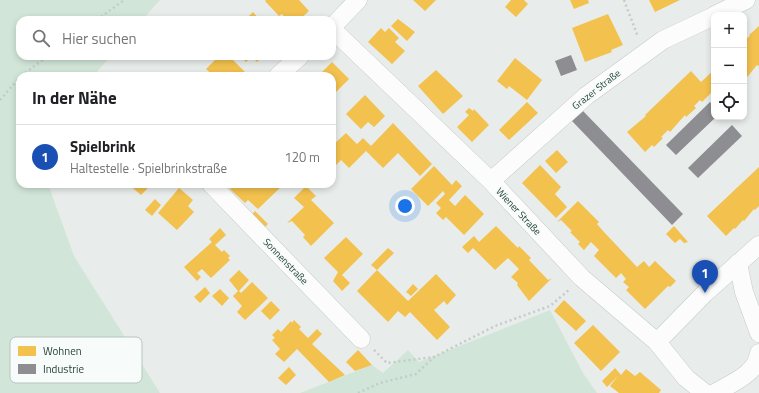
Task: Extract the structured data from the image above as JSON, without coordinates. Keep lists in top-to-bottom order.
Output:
{
  "streets": {
    "street": ["Grazer Straße", "Wiener Straße", "Sonnenstraße"]
  },
  "crossings": [
    ["Grazer Straße", "Wiener Straße"]
  ],
  "legend": ["Wohnen", "Industrie"],
  "page": {
    "map_buttons": ["+", "−"],
    "search": "Hier suchen",
    "heading": "In der Nähe",
    "list": [
      {
        "mark": "1",
        "name": "Spielbrink",
        "note": "Haltestelle · Spielbrinkstraße",
        "value": "120 m"
      }
    ],
    "pins": "1"
  }
}
